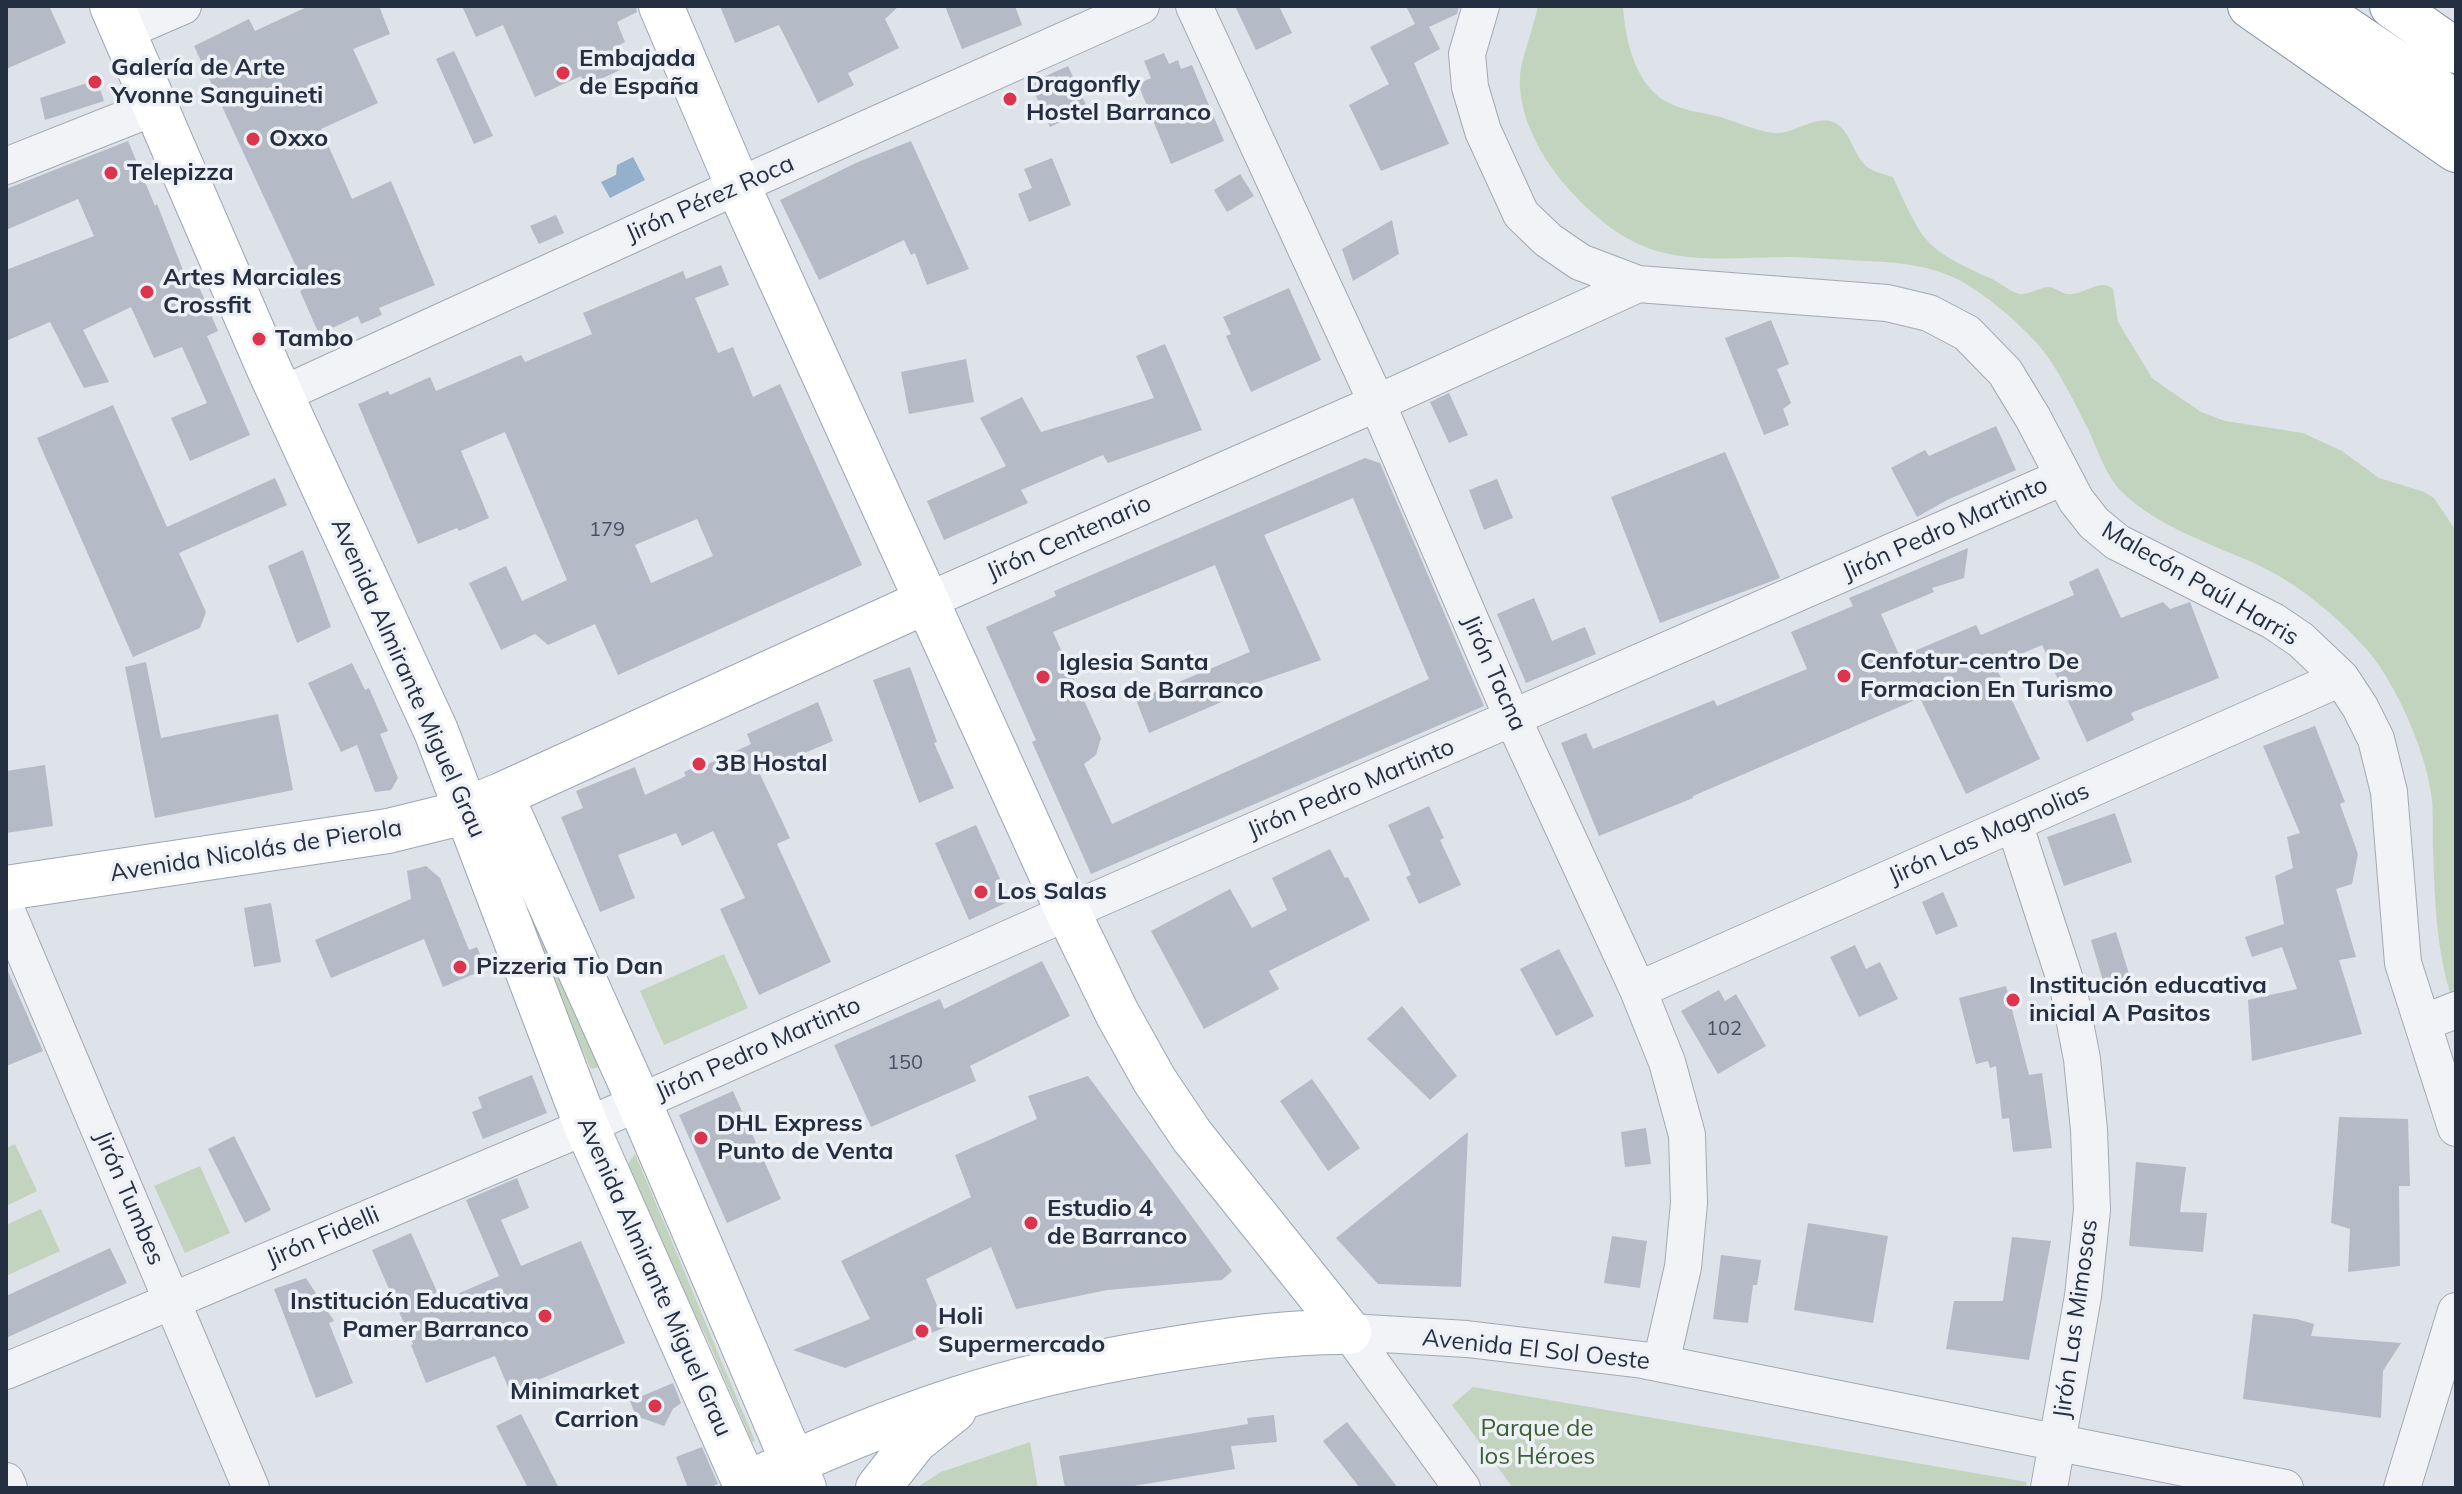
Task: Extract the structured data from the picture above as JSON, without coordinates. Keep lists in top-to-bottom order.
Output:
{
  "streets": {
    "main road": [
      "Jirón Centenario",
      "Avenida Almirante Miguel Grau",
      "Avenida Nicolás de Pierola",
      "Avenida El Sol Oeste"
    ],
    "street": [
      "Jirón Pérez Roca",
      "Jirón Pedro Martinto",
      "Malecón Paúl Harris",
      "Jirón Tacna",
      "Jirón Las Magnolias",
      "Jirón Tumbes",
      "Jirón Fidelli",
      "Jirón Las Mimosas"
    ]
  },
  "crossings": [
    ["Jirón Pérez Roca", "Avenida Almirante Miguel Grau"],
    ["Jirón Pedro Martinto", "Malecón Paúl Harris"],
    ["Jirón Pedro Martinto", "Jirón Tacna"],
    ["Jirón Pedro Martinto", "Avenida Almirante Miguel Grau"],
    ["Jirón Pedro Martinto", "Jirón Fidelli"],
    ["Jirón Centenario", "Malecón Paúl Harris"],
    ["Jirón Centenario", "Jirón Tacna"],
    ["Jirón Centenario", "Avenida Almirante Miguel Grau"],
    ["Jirón Centenario", "Avenida Nicolás de Pierola"],
    ["Malecón Paúl Harris", "Jirón Las Magnolias"],
    ["Jirón Tacna", "Jirón Las Magnolias"],
    ["Jirón Tacna", "Avenida El Sol Oeste"],
    ["Avenida Almirante Miguel Grau", "Avenida Nicolás de Pierola"],
    ["Avenida Almirante Miguel Grau", "Jirón Fidelli"],
    ["Avenida Almirante Miguel Grau", "Avenida El Sol Oeste"],
    ["Jirón Las Magnolias", "Jirón Las Mimosas"],
    ["Jirón Tumbes", "Jirón Fidelli"],
    ["Jirón Las Mimosas", "Avenida El Sol Oeste"]
  ],
  "parks": ["Parque de los Héroes"],
  "places": [
    "Embajada de España",
    "Galería de Arte Yvonne Sanguineti",
    "Dragonfly Hostel Barranco",
    "Oxxo",
    "Telepizza",
    "Artes Marciales Crossfit",
    "Tambo",
    "Cenfotur-centro De Formacion En Turismo",
    "Iglesia Santa Rosa de Barranco",
    "3B Hostal",
    "Los Salas",
    "Pizzeria Tio Dan",
    "Institución educativa inicial A Pasitos",
    "DHL Express Punto de Venta",
    "Estudio 4 de Barranco",
    "Institución Educativa Pamer Barranco",
    "Holi Supermercado",
    "Minimarket Carrion"
  ],
  "house_numbers": ["179", "102", "150"]
}
